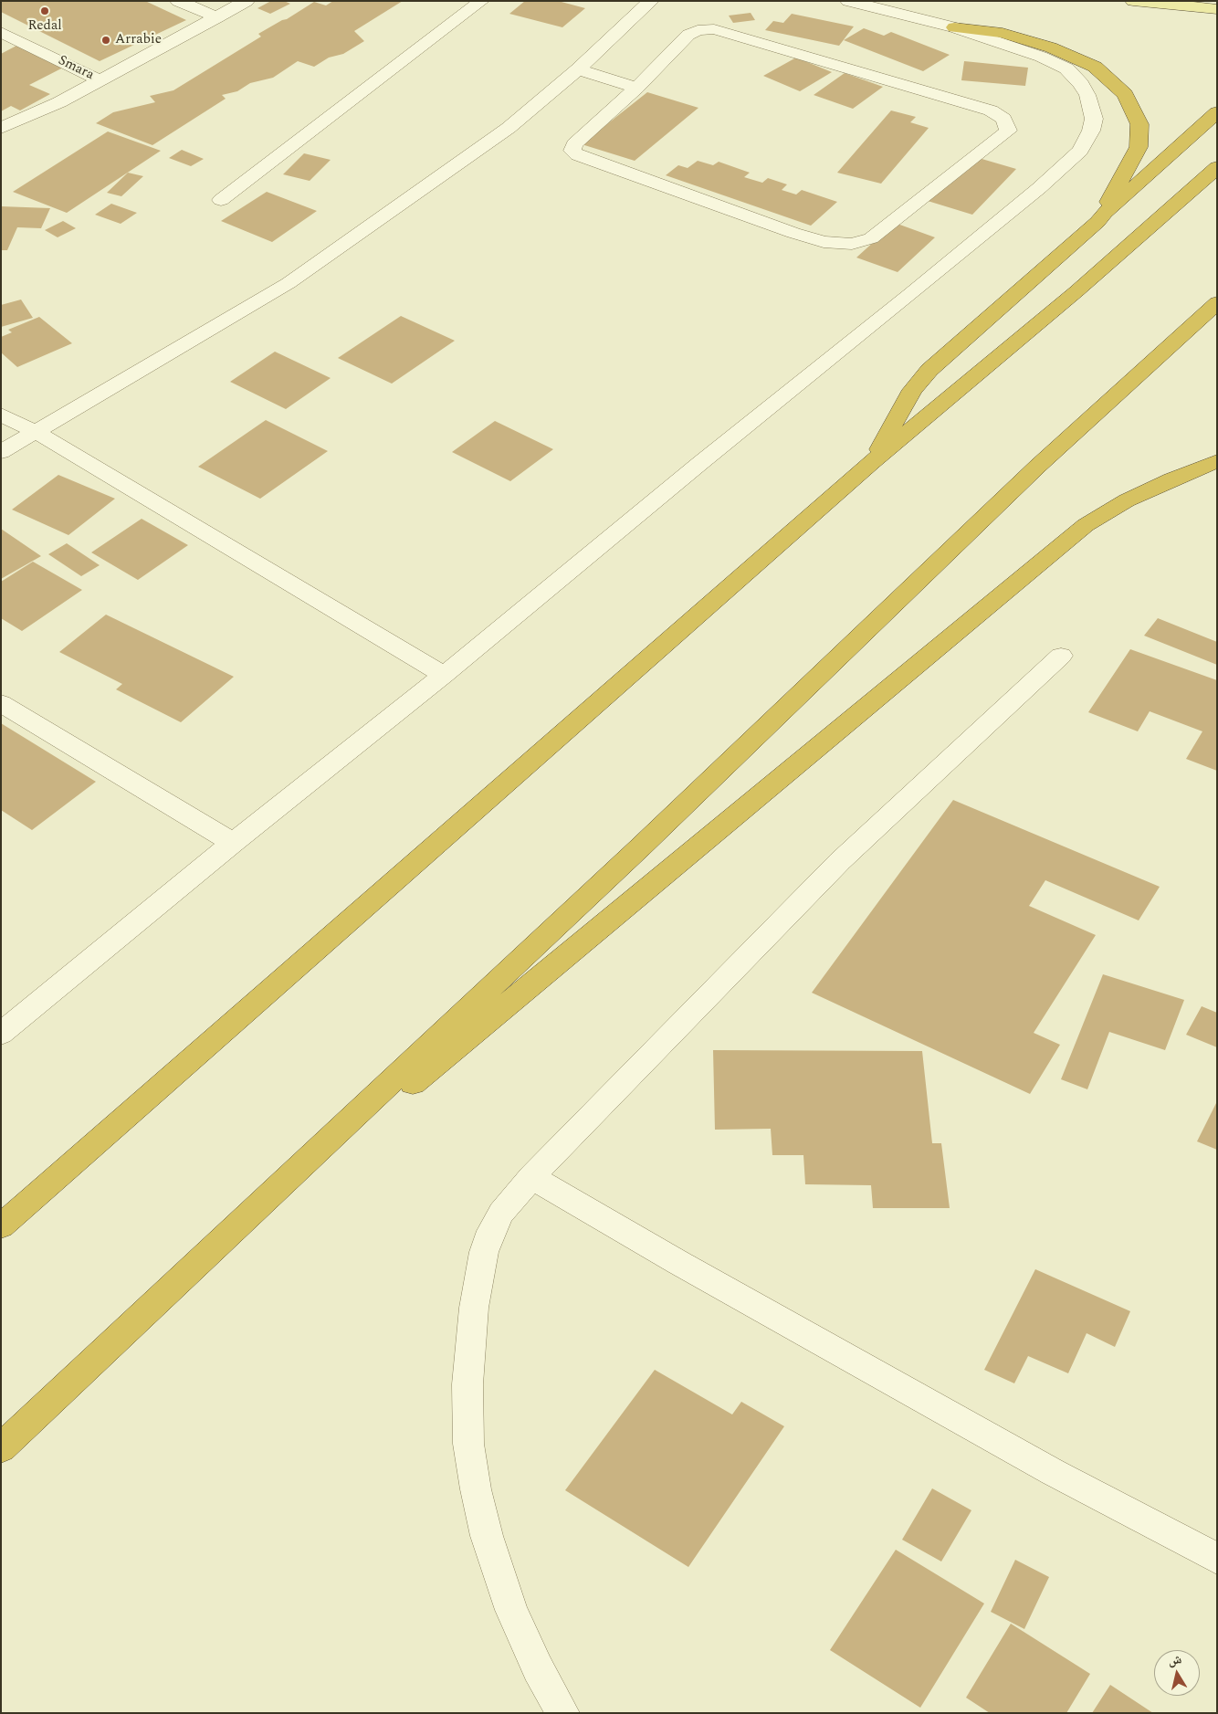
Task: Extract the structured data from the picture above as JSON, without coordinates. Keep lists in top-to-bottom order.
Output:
{
  "streets": {
    "street": ["Smara"]
  },
  "places": ["Redal", "Arrabie"],
  "north": "top"
}
